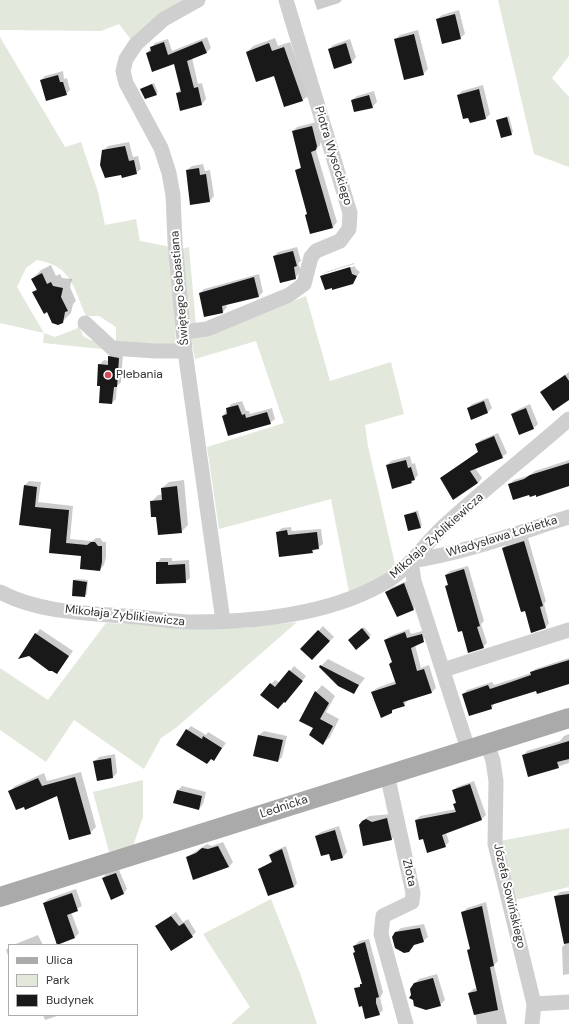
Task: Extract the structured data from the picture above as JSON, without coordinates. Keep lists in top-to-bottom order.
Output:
{
  "streets": {
    "main road": ["Lednicka"],
    "street": [
      "Piotra Wysockiego",
      "Świętego Sebastiana",
      "Mikołaja Zyblikiewicza",
      "Władysława Łokietka",
      "Złota",
      "Józefa Sowińskiego"
    ]
  },
  "crossings": [
    ["Piotra Wysockiego", "Świętego Sebastiana"],
    ["Świętego Sebastiana", "Mikołaja Zyblikiewicza"],
    ["Mikołaja Zyblikiewicza", "Władysława Łokietka"],
    ["Lednicka", "Złota"],
    ["Lednicka", "Józefa Sowińskiego"]
  ],
  "places": ["Plebania"],
  "legend": ["Ulica", "Park", "Budynek"]
}
